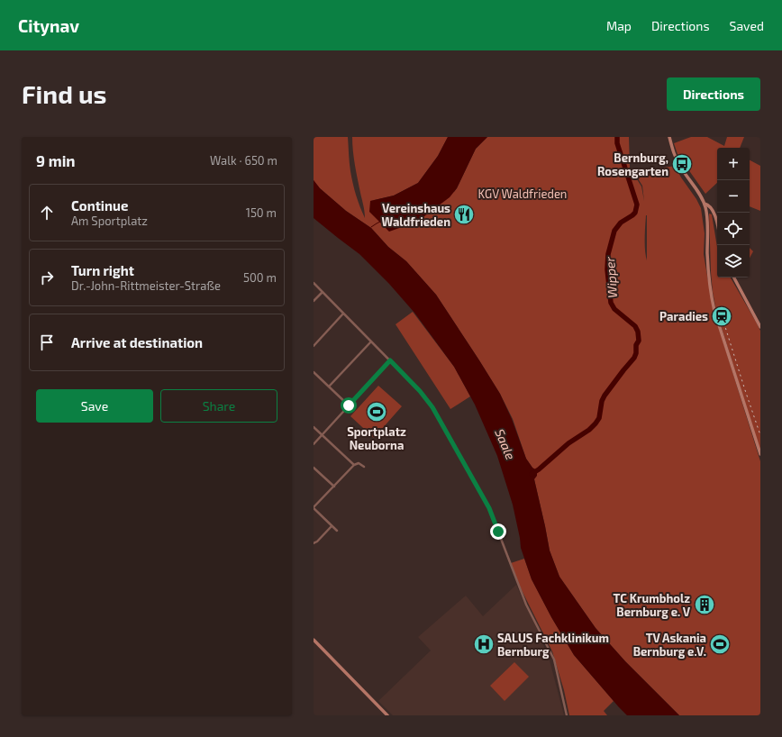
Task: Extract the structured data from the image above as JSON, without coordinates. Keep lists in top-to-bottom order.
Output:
{
  "water": ["Wipper", "Saale"],
  "parks": ["KGV Waldfrieden"],
  "places": {
    "bus stop": ["Bernburg, Rosengarten"],
    "restaurant": ["Vereinshaus Waldfrieden"],
    "station": ["Paradies"],
    "sports": ["Sportplatz Neuborna", "TV Askania Bernburg e.V."],
    "building": ["TC Krumbholz Bernburg e. V"],
    "hospital": ["SALUS Fachklinikum Bernburg"]
  },
  "page": {
    "header": "Citynav",
    "nav": ["Map", "Directions", "Saved"],
    "buttons": [
      "Directions",
      ["Save", "Share"]
    ],
    "title": "Find us",
    "heading": ["9 min", "Walk · 650 m"],
    "map_buttons": ["+", "−"],
    "list": [
      ["Continue", "Am Sportplatz", "150 m"],
      ["Turn right", "Dr.-John-Rittmeister-Straße", "500 m"],
      "Arrive at destination"
    ]
  }
}
